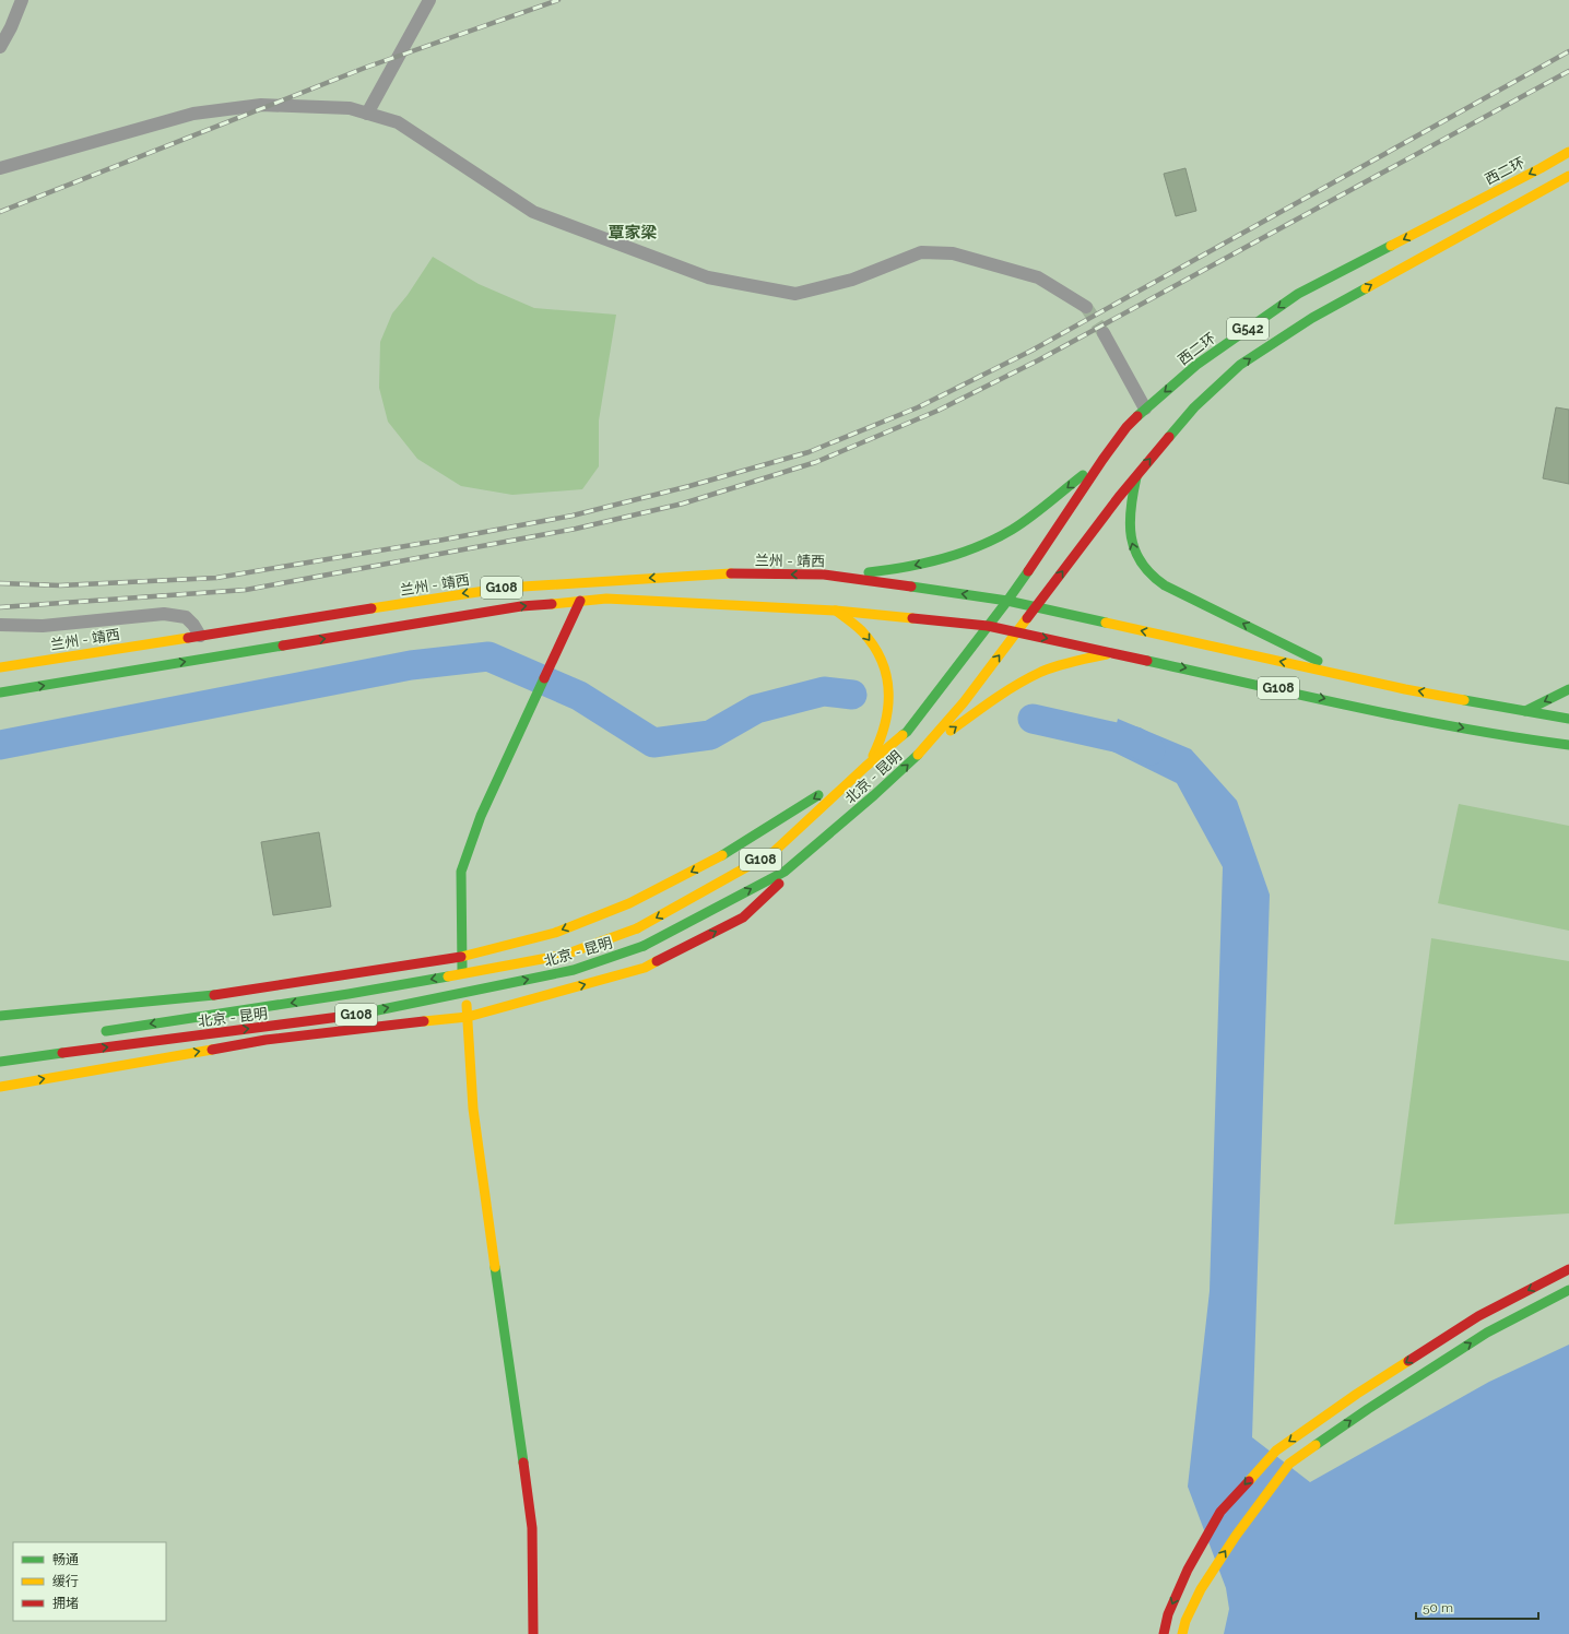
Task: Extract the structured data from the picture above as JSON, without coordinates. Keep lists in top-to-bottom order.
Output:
{
  "streets": {
    "main road": [
      "西二环",
      "G542",
      "兰州 - 靖西",
      "G108",
      "北京 - 昆明"
    ]
  },
  "crossings": [
    ["西二环", "兰州 - 靖西"],
    ["西二环", "G108"],
    ["G542", "G108"],
    ["G542", "北京 - 昆明"],
    ["兰州 - 靖西", "G108"],
    ["G108", "北京 - 昆明"]
  ],
  "districts": ["覃家梁"],
  "legend": ["畅通", "缓行", "拥堵"],
  "scale_bar": "50 m"
}
